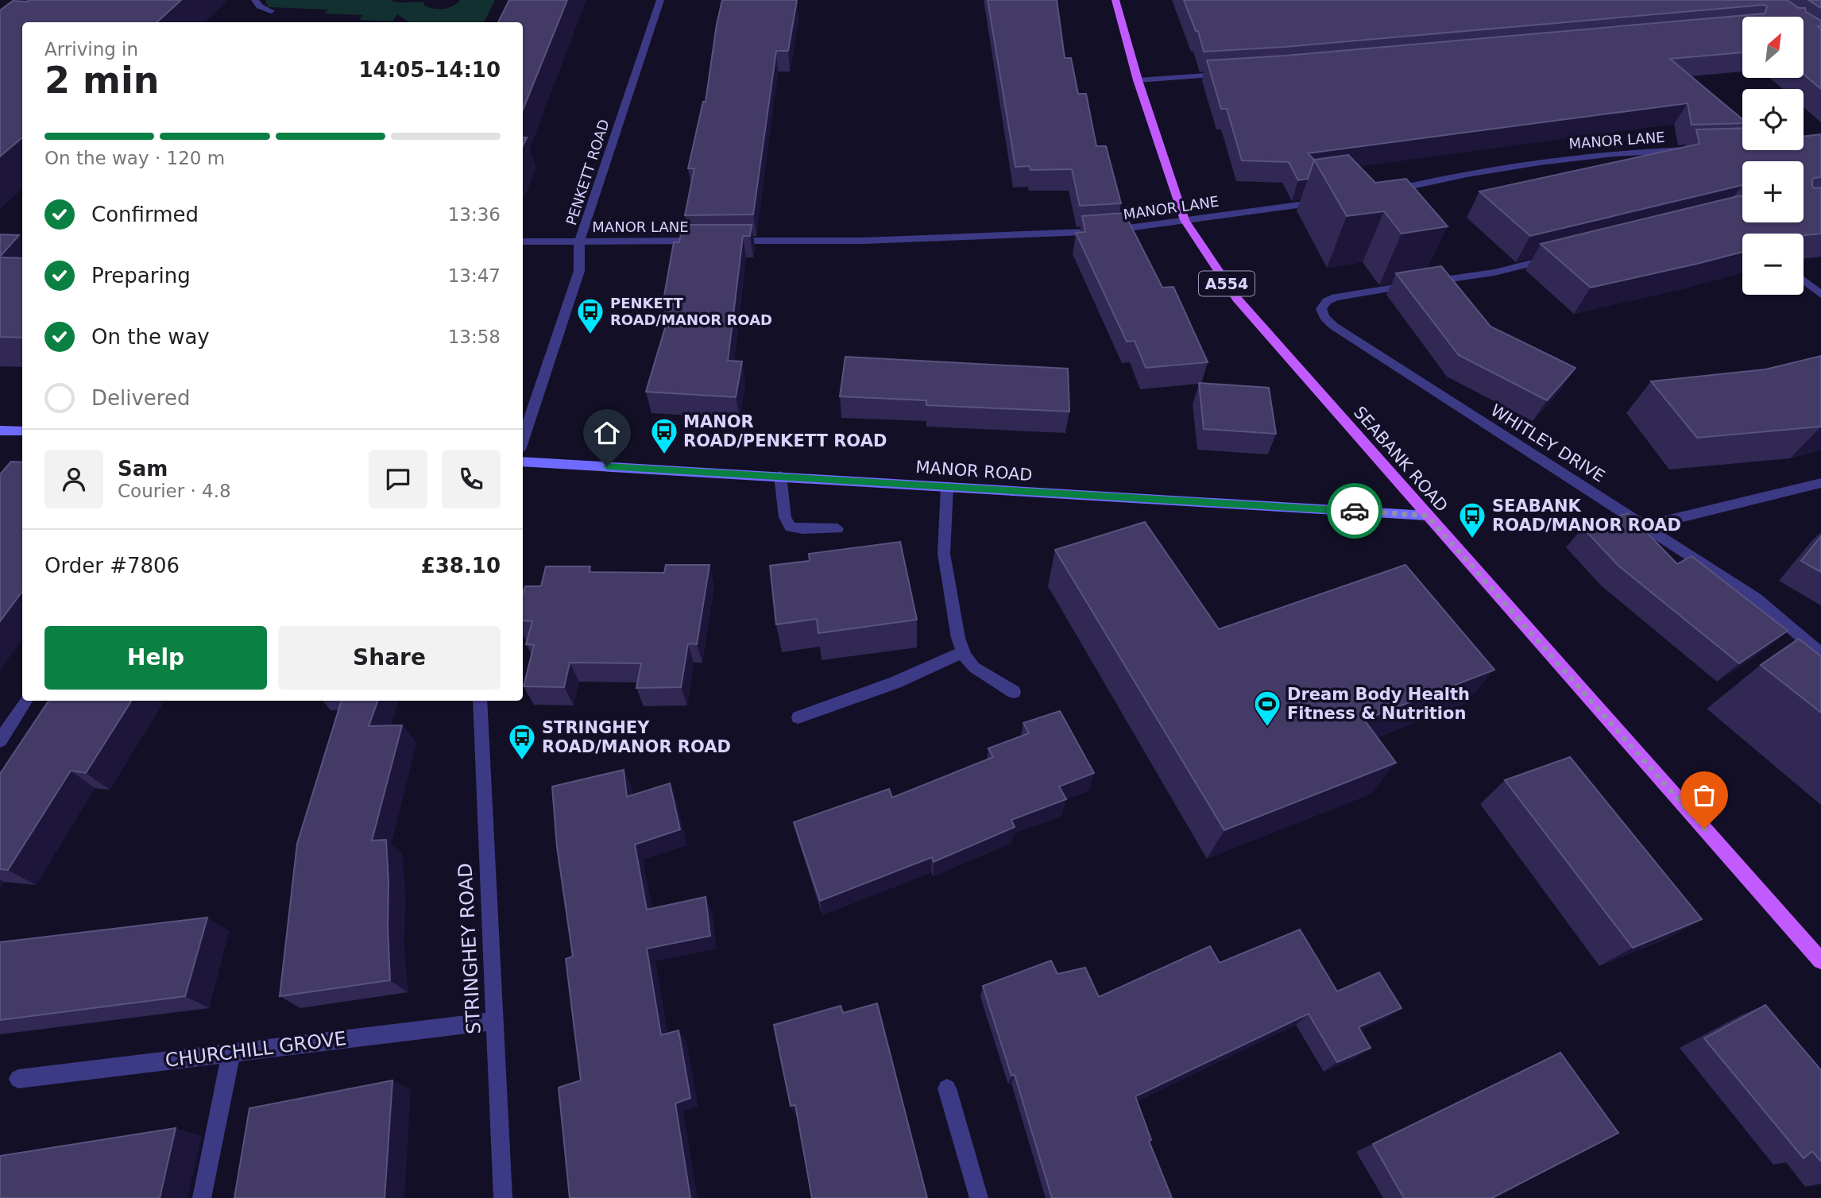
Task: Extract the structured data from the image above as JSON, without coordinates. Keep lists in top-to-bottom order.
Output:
{
  "streets": {
    "main road": ["A554", "SEABANK ROAD", "MANOR ROAD"],
    "street": [
      "MANOR LANE",
      "PENKETT ROAD",
      "WHITLEY DRIVE",
      "STRINGHEY ROAD",
      "CHURCHILL GROVE"
    ]
  },
  "crossings": [
    ["MANOR LANE", "PENKETT ROAD"],
    ["MANOR LANE", "SEABANK ROAD"],
    ["SEABANK ROAD", "MANOR ROAD"],
    ["STRINGHEY ROAD", "CHURCHILL GROVE"]
  ],
  "places": {
    "bus stop": [
      "PENKETT ROAD/MANOR ROAD",
      "MANOR ROAD/PENKETT ROAD",
      "SEABANK ROAD/MANOR ROAD",
      "STRINGHEY ROAD/MANOR ROAD"
    ],
    "sports": ["Dream Body Health Fitness & Nutrition"]
  },
  "north": "top right",
  "page": {
    "map_buttons": ["+", "−"],
    "heading": ["2 min", "Arriving in", "14:05–14:10"],
    "panel": [
      "Sam",
      "Courier · 4.8",
      "Order #7806",
      "£38.10"
    ],
    "bar": "On the way · 120 m",
    "list": [
      ["Confirmed", "13:36"],
      ["Preparing", "13:47"],
      ["On the way", "13:58"],
      "Delivered"
    ],
    "buttons": ["Help", "Share"]
  }
}
